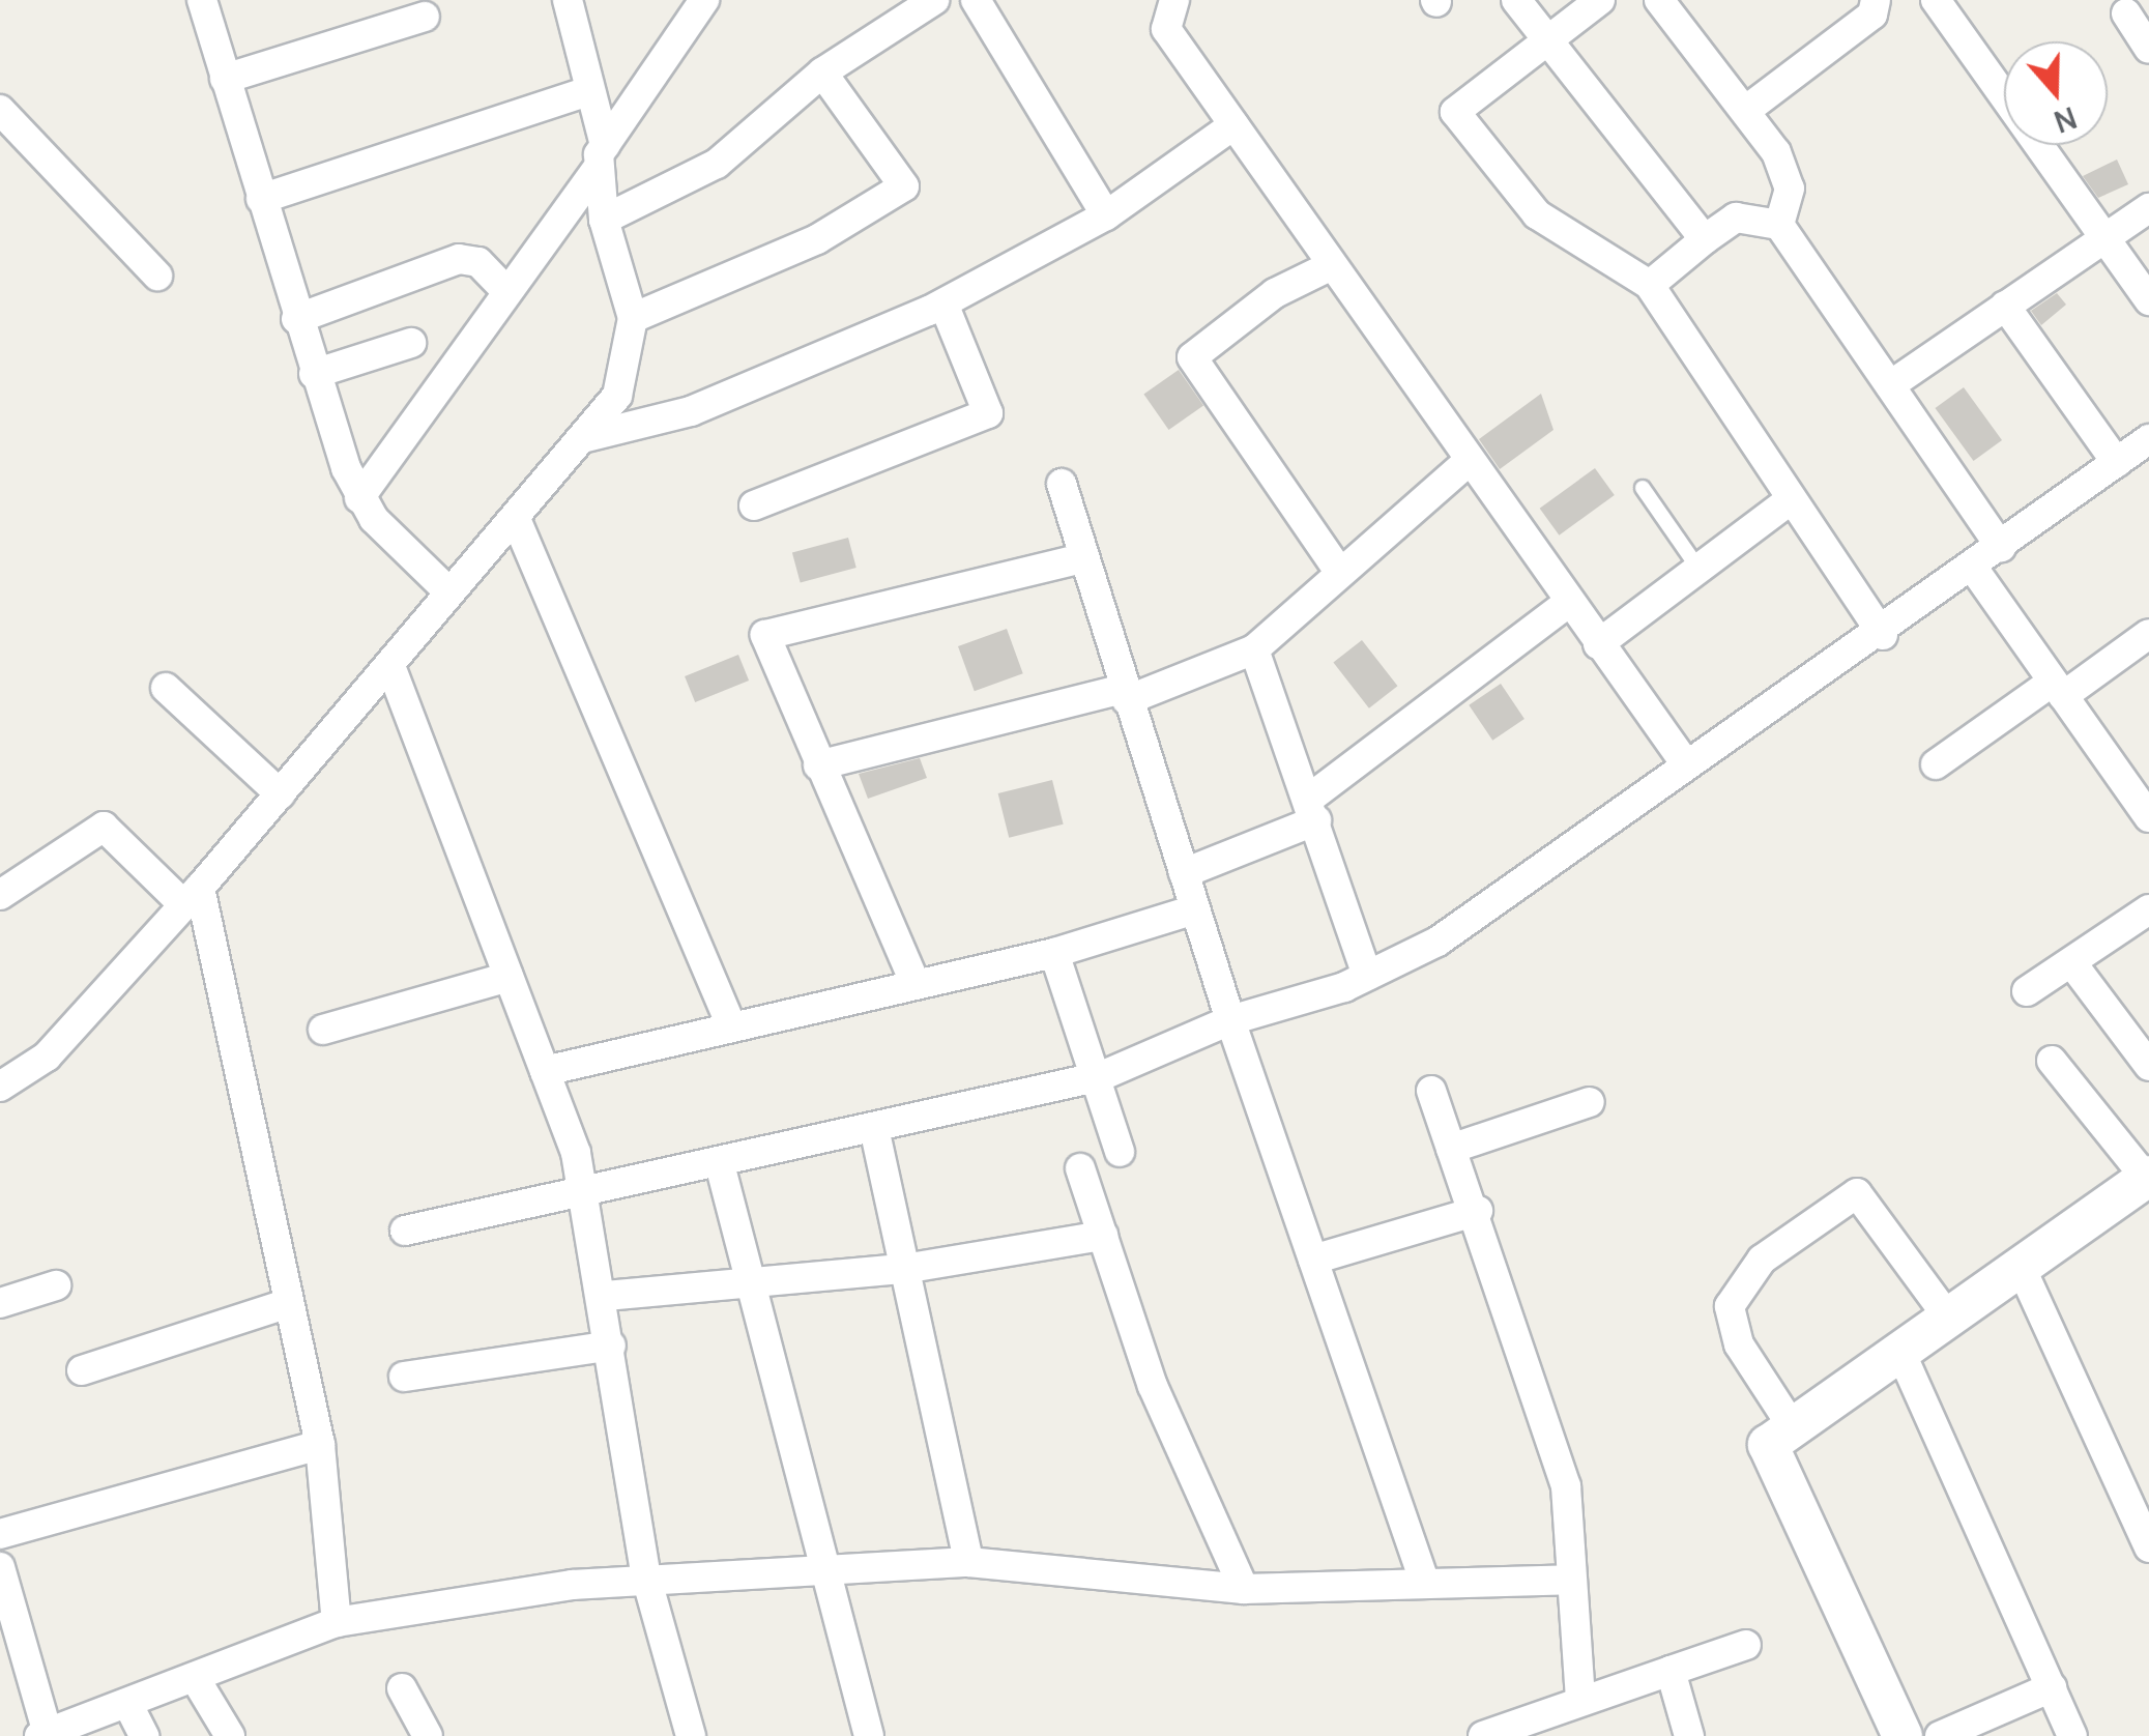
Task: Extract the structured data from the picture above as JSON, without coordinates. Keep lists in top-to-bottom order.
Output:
{
  "north": "bottom"
}
